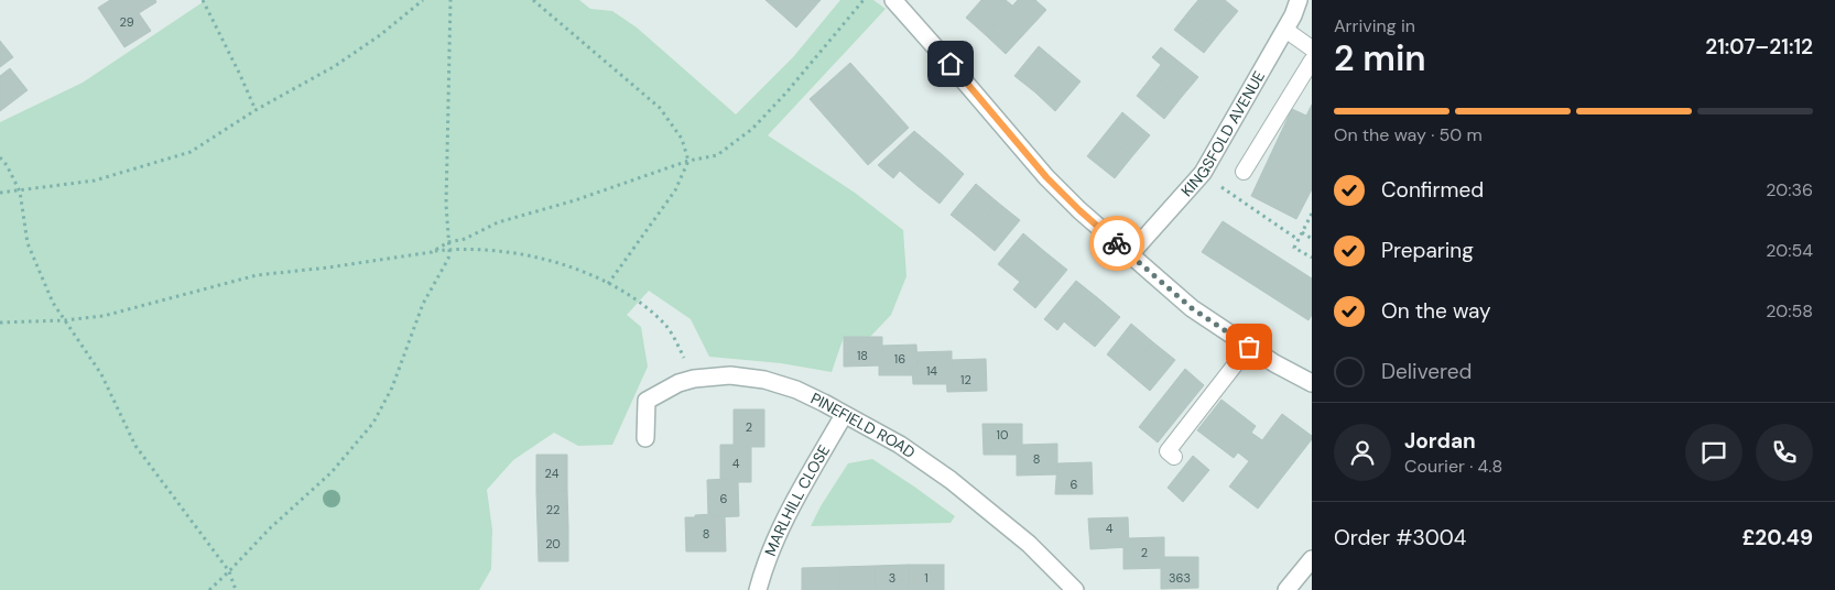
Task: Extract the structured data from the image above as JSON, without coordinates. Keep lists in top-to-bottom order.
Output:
{
  "streets": {
    "street": ["KINGSFOLD AVENUE", "PINEFIELD ROAD", "MARLHILL CLOSE"]
  },
  "crossings": [
    ["PINEFIELD ROAD", "MARLHILL CLOSE"]
  ],
  "house_numbers": [
    "29",
    "18",
    "16",
    "14",
    "12",
    "2",
    "10",
    "8",
    "4",
    "24",
    "6",
    "6",
    "22",
    "4",
    "8",
    "20",
    "2",
    "3",
    "1",
    "363"
  ],
  "page": {
    "heading": ["2 min", "Arriving in", "21:07–21:12"],
    "panel": [
      "Jordan",
      "Courier · 4.8",
      "Order #3004",
      "£20.49"
    ],
    "bar": "On the way · 50 m",
    "list": [
      ["Confirmed", "20:36"],
      ["Preparing", "20:54"],
      ["On the way", "20:58"],
      "Delivered"
    ]
  }
}
